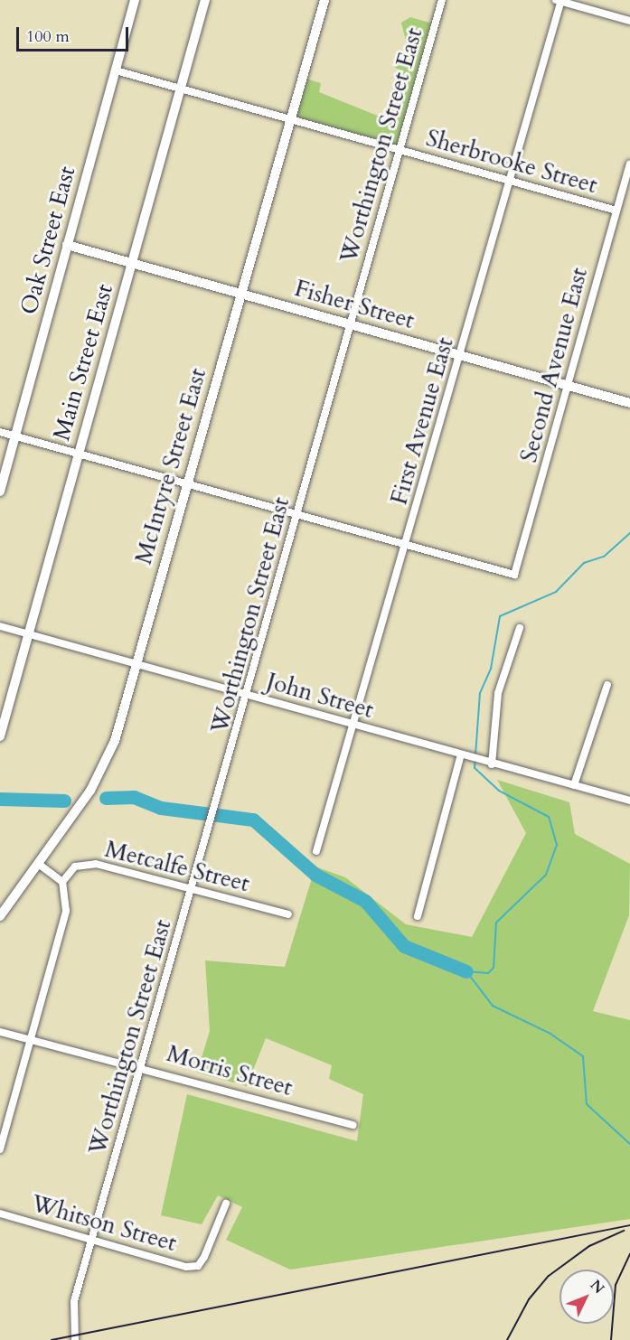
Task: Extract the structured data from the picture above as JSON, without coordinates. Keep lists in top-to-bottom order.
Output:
{
  "streets": {
    "main road": [
      "Oak Street East",
      "Fisher Street",
      "Main Street East",
      "McIntyre Street East"
    ],
    "street": [
      "Worthington Street East",
      "Sherbrooke Street",
      "Second Avenue East",
      "First Avenue East",
      "John Street",
      "Metcalfe Street",
      "Morris Street",
      "Whitson Street"
    ]
  },
  "crossings": [
    ["Worthington Street East", "Sherbrooke Street"],
    ["Worthington Street East", "Fisher Street"],
    ["Worthington Street East", "John Street"],
    ["Worthington Street East", "Metcalfe Street"],
    ["Worthington Street East", "Morris Street"],
    ["Worthington Street East", "Whitson Street"],
    ["Sherbrooke Street", "Oak Street East"],
    ["Sherbrooke Street", "Main Street East"],
    ["Sherbrooke Street", "Second Avenue East"],
    ["Sherbrooke Street", "First Avenue East"],
    ["Sherbrooke Street", "McIntyre Street East"],
    ["Oak Street East", "Fisher Street"],
    ["Fisher Street", "Main Street East"],
    ["Fisher Street", "Second Avenue East"],
    ["Fisher Street", "First Avenue East"],
    ["Fisher Street", "McIntyre Street East"],
    ["Main Street East", "John Street"],
    ["Second Avenue East", "First Avenue East"],
    ["First Avenue East", "John Street"],
    ["McIntyre Street East", "John Street"]
  ],
  "scale_bar": "100 m",
  "north": "top right"
}
